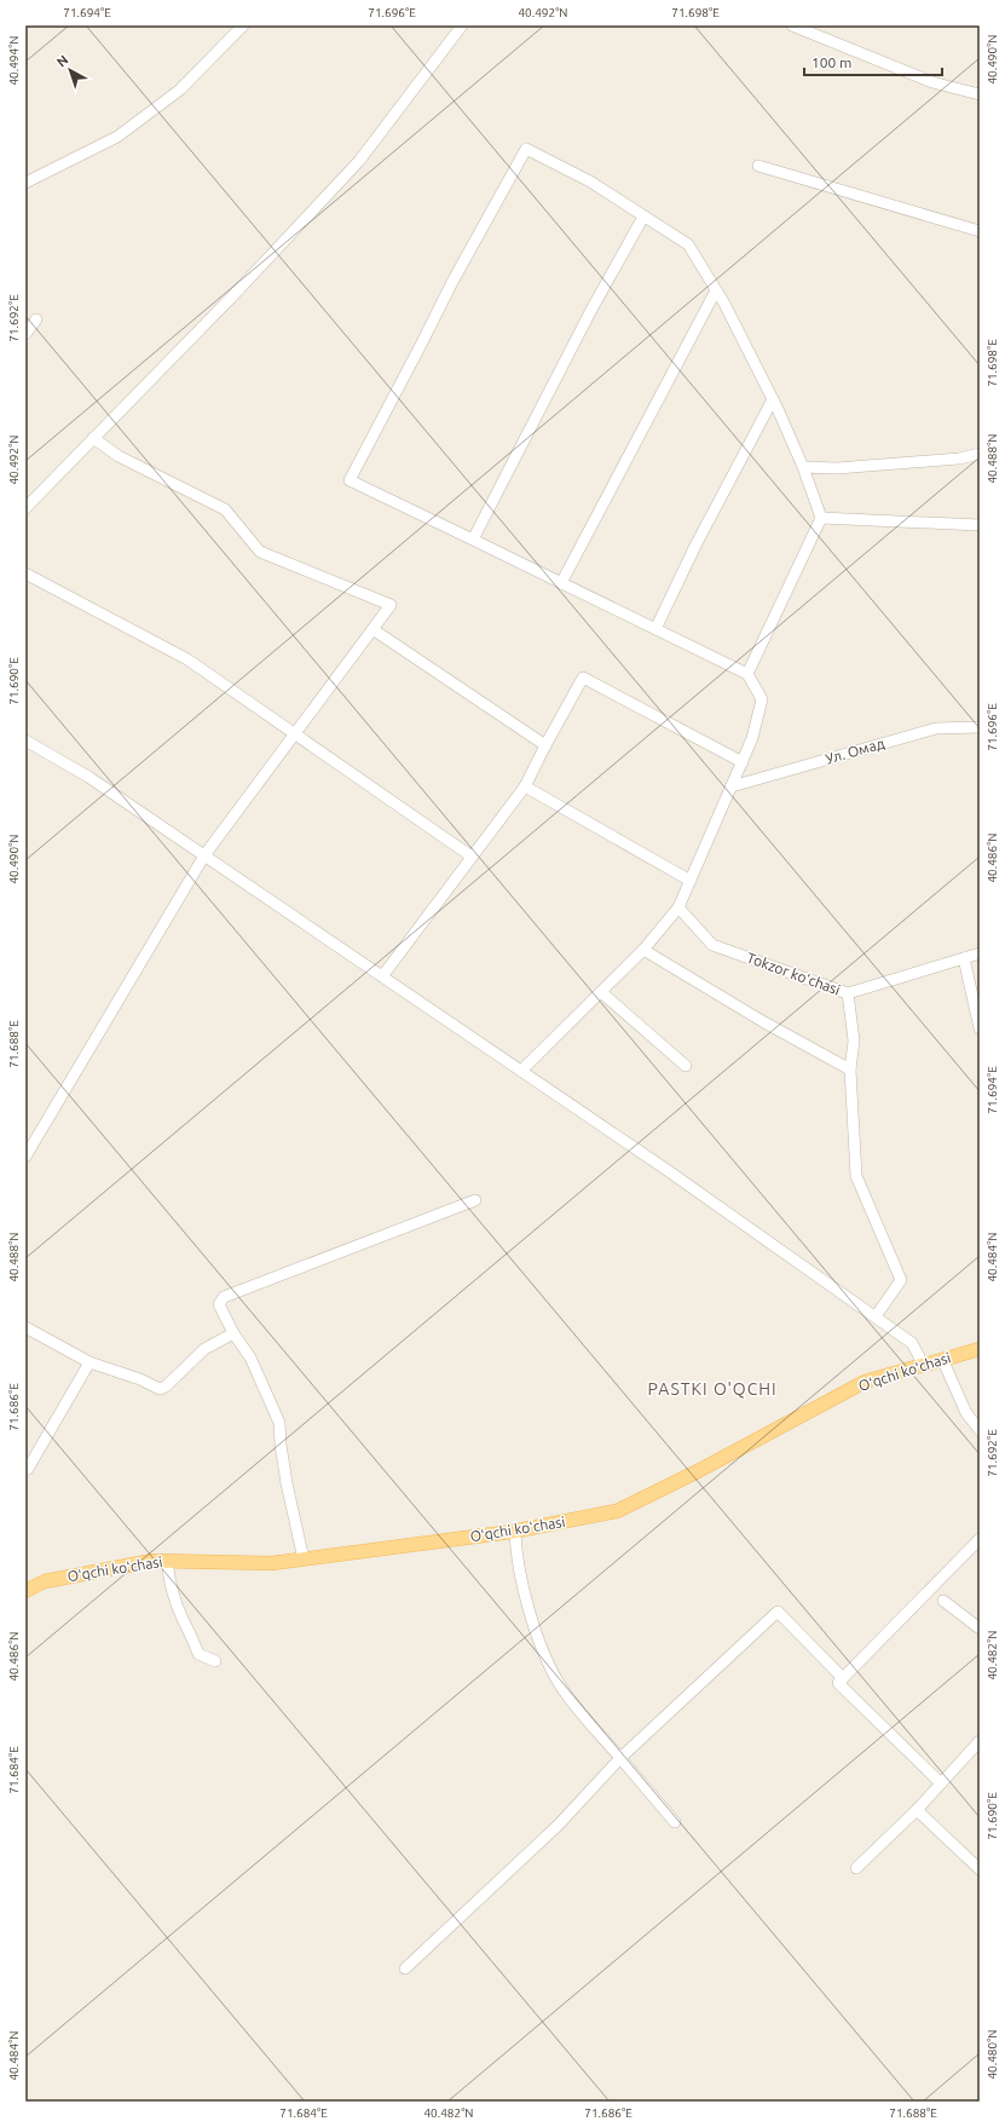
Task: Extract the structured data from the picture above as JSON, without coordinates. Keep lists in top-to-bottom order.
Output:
{
  "streets": {
    "main road": ["Oʻqchi koʻchasi"],
    "street": ["Ул. Омад", "Tokzor koʻchasi"]
  },
  "districts": ["PASTKI O'QCHI"],
  "scale_bar": "100 m",
  "north": "top left",
  "coordinates": [
    "71.694°E",
    "71.696°E",
    "40.492°N",
    "71.698°E",
    "40.490°N",
    "40.494°N",
    "71.692°E",
    "40.488°N",
    "71.690°E",
    "40.486°N",
    "71.688°E",
    "40.484°N",
    "71.686°E",
    "40.482°N",
    "71.684°E",
    "40.480°N"
  ]
}
